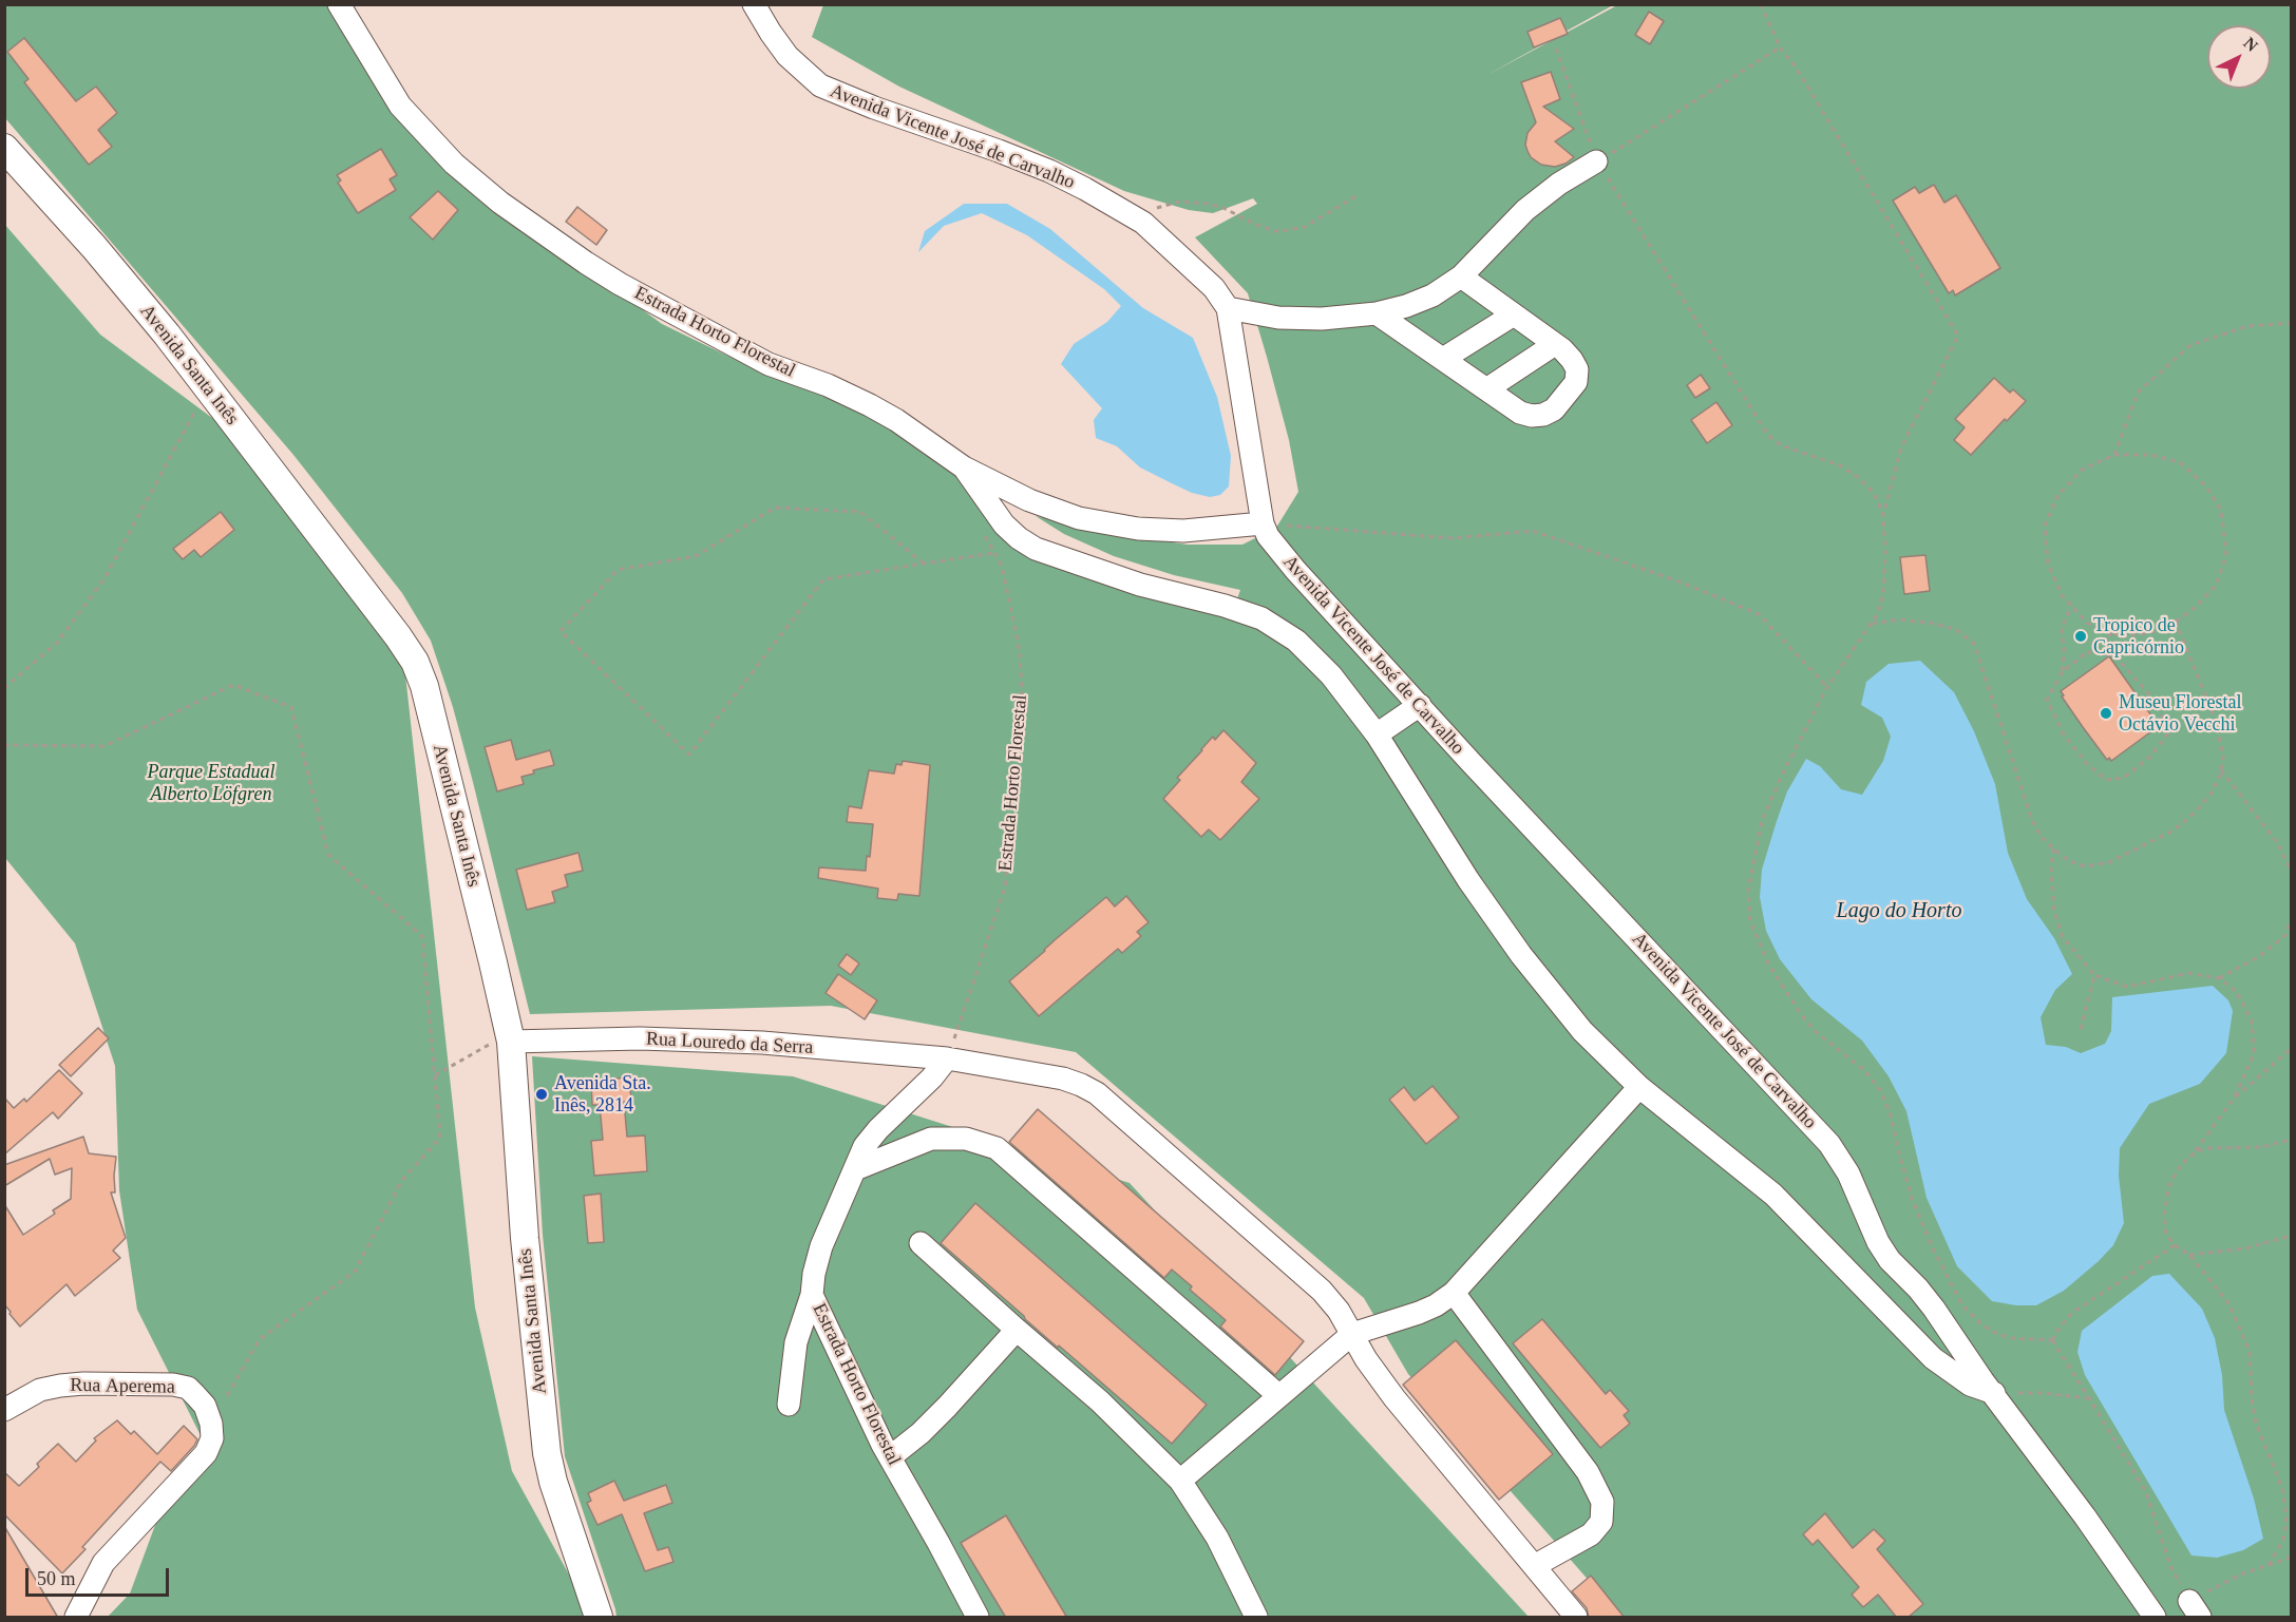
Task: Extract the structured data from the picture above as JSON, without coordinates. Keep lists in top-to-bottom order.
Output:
{
  "streets": {
    "main road": ["Avenida Santa Inês"],
    "street": [
      "Avenida Vicente José de Carvalho",
      "Estrada Horto Florestal",
      "Rua Louredo da Serra",
      "Rua Aperema"
    ]
  },
  "crossings": [
    ["Avenida Vicente José de Carvalho", "Estrada Horto Florestal"],
    ["Estrada Horto Florestal", "Rua Louredo da Serra"],
    ["Avenida Santa Inês", "Rua Louredo da Serra"]
  ],
  "water": ["Lago do Horto"],
  "parks": ["Parque Estadual Alberto Löfgren"],
  "places": ["Tropico de Capricórnio", "Museu Florestal Octávio Vecchi", "Avenida Sta. Inês, 2814"],
  "scale_bar": "50 m",
  "north": "top right"
}
